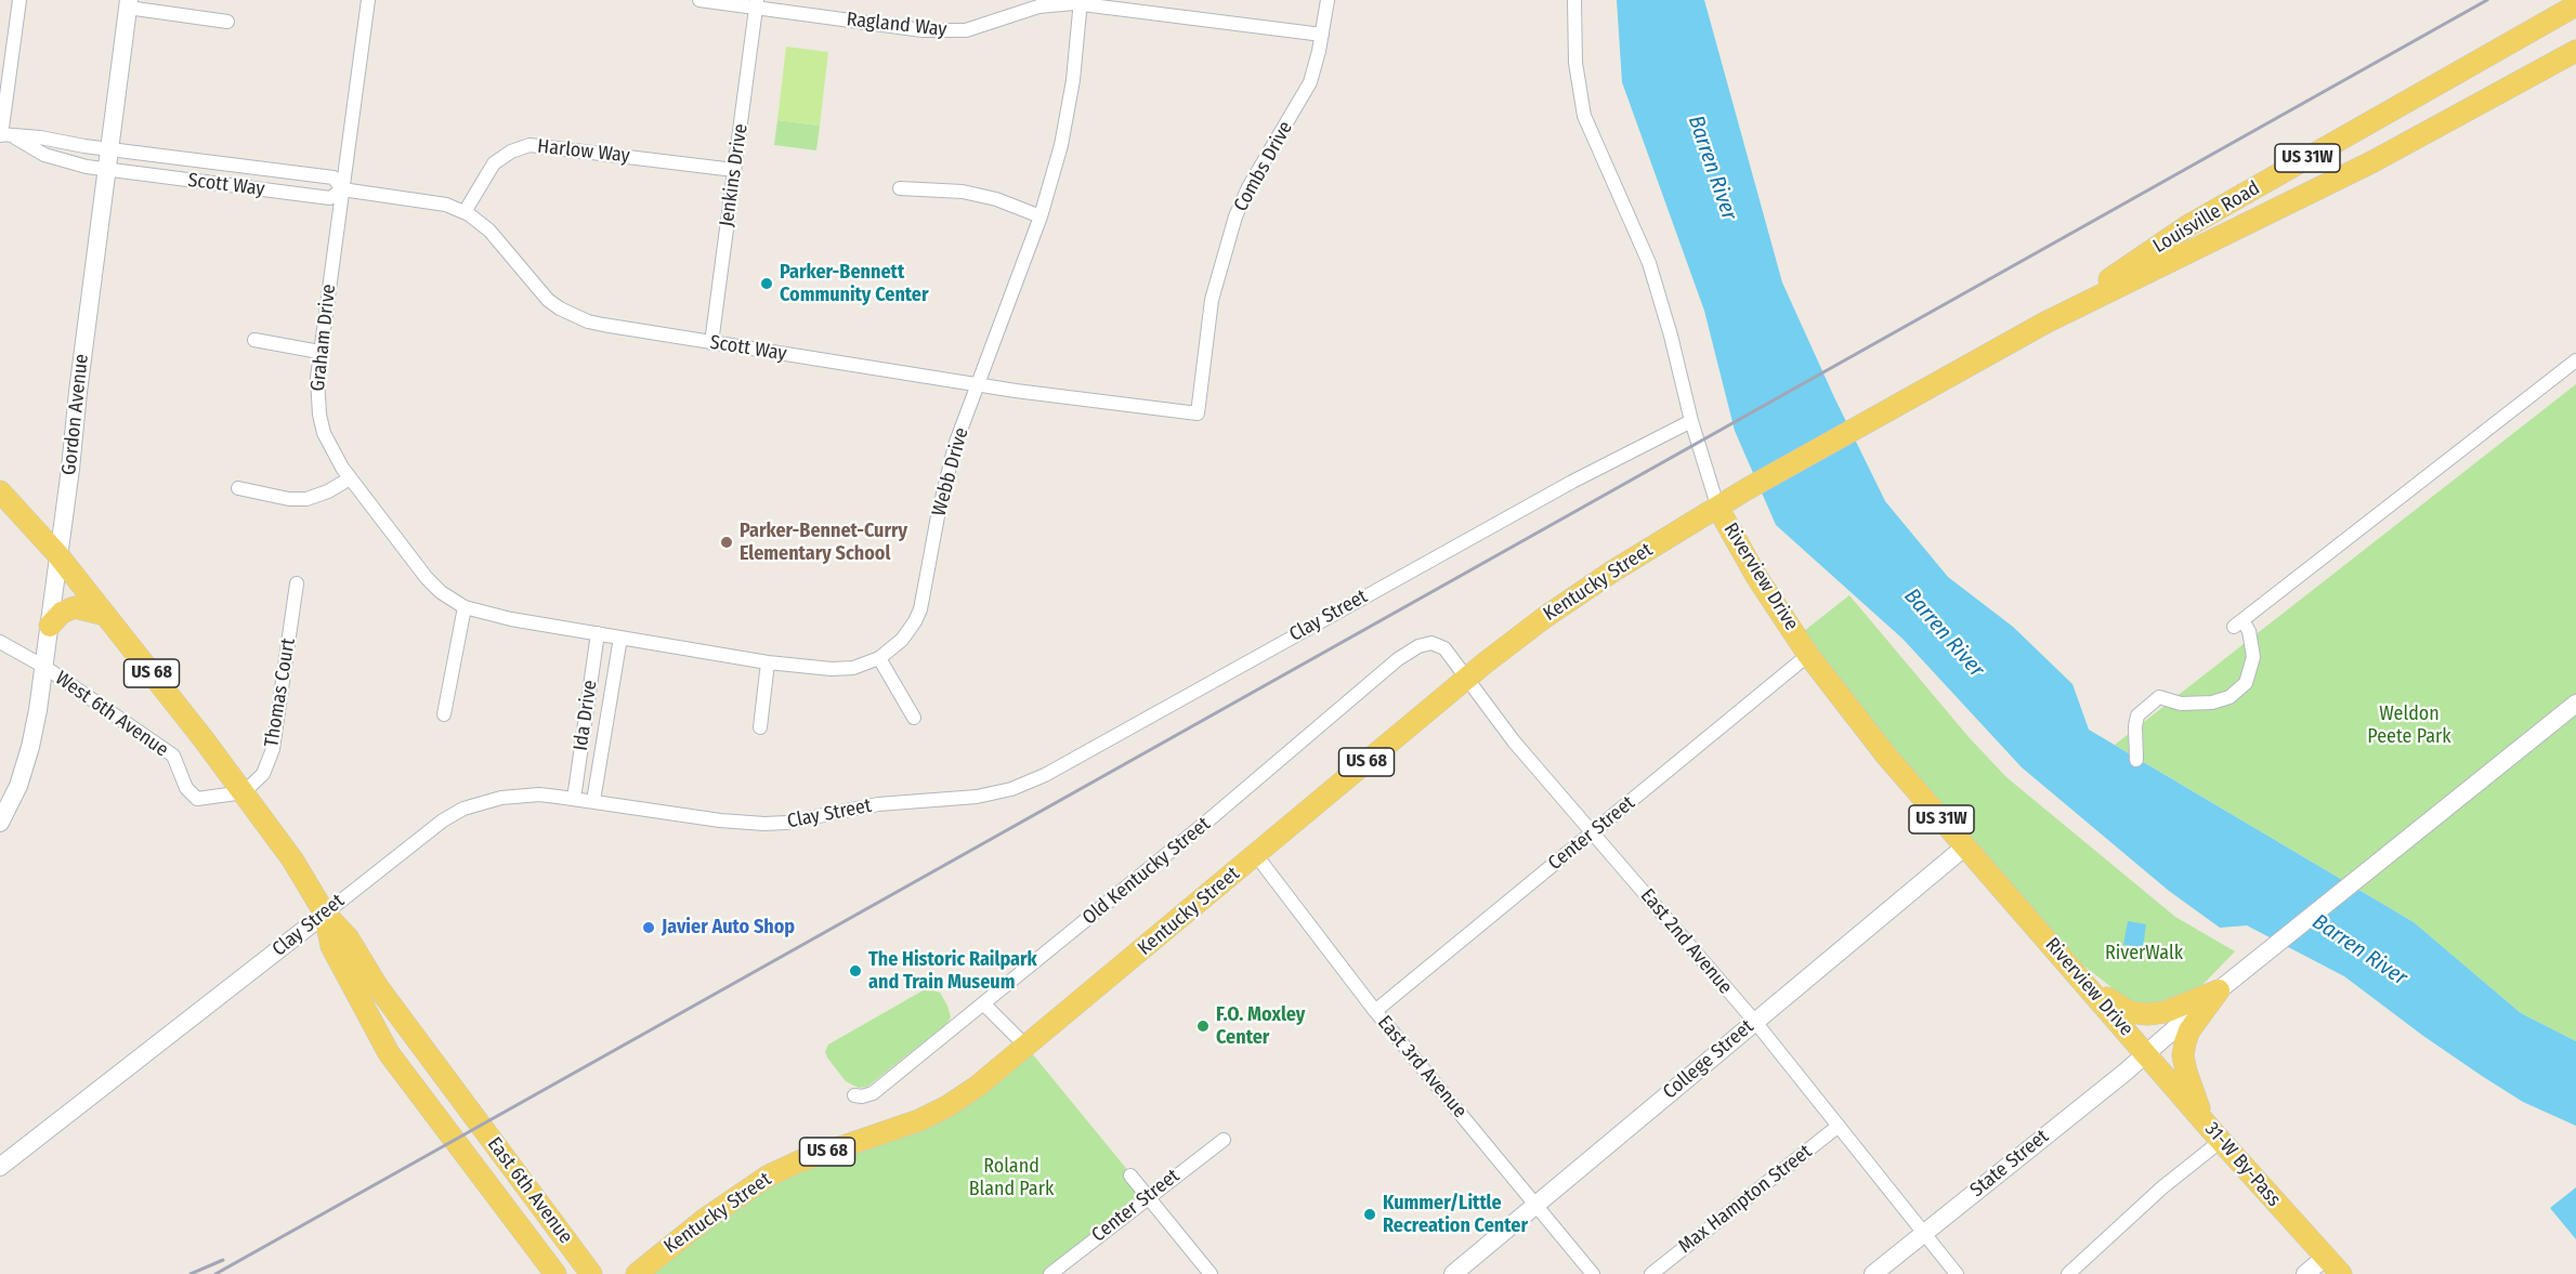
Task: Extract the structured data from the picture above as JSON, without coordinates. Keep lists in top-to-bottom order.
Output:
{
  "streets": {
    "main road": [
      "US 31W",
      "Louisville Road",
      "Riverview Drive",
      "Kentucky Street",
      "US 68",
      "31-W By-Pass",
      "East 6th Avenue"
    ],
    "street": [
      "Ragland Way",
      "Harlow Way",
      "Combs Drive",
      "Jenkins Drive",
      "Scott Way",
      "Graham Drive",
      "Gordon Avenue",
      "Webb Drive",
      "Clay Street",
      "Thomas Court",
      "West 6th Avenue",
      "Ida Drive",
      "Center Street",
      "Old Kentucky Street",
      "East 2nd Avenue",
      "College Street",
      "East 3rd Avenue",
      "State Street",
      "Max Hampton Street"
    ]
  },
  "crossings": [
    ["Ragland Way", "Combs Drive"],
    ["Ragland Way", "Jenkins Drive"],
    ["Ragland Way", "Webb Drive"],
    ["Harlow Way", "Jenkins Drive"],
    ["Harlow Way", "Scott Way"],
    ["Combs Drive", "Scott Way"],
    ["Jenkins Drive", "Scott Way"],
    ["Scott Way", "Graham Drive"],
    ["Scott Way", "Gordon Avenue"],
    ["Scott Way", "Webb Drive"],
    ["Louisville Road", "Riverview Drive"],
    ["Louisville Road", "Kentucky Street"],
    ["Graham Drive", "Webb Drive"],
    ["Graham Drive", "Ida Drive"],
    ["Gordon Avenue", "US 68"],
    ["Gordon Avenue", "West 6th Avenue"],
    ["Webb Drive", "Ida Drive"],
    ["Riverview Drive", "Kentucky Street"],
    ["Riverview Drive", "Clay Street"],
    ["Riverview Drive", "Center Street"],
    ["Riverview Drive", "College Street"],
    ["Riverview Drive", "State Street"],
    ["Riverview Drive", "31-W By-Pass"],
    ["Kentucky Street", "East 2nd Avenue"],
    ["Kentucky Street", "East 3rd Avenue"],
    ["Clay Street", "US 68"],
    ["Clay Street", "Ida Drive"],
    ["Clay Street", "East 6th Avenue"],
    ["US 68", "Thomas Court"],
    ["US 68", "West 6th Avenue"],
    ["US 68", "East 6th Avenue"],
    ["Thomas Court", "West 6th Avenue"],
    ["Center Street", "East 2nd Avenue"],
    ["Center Street", "East 3rd Avenue"],
    ["Old Kentucky Street", "East 2nd Avenue"],
    ["East 2nd Avenue", "College Street"],
    ["East 2nd Avenue", "State Street"],
    ["East 2nd Avenue", "Max Hampton Street"],
    ["College Street", "East 3rd Avenue"],
    ["State Street", "31-W By-Pass"]
  ],
  "water": ["Barren River"],
  "parks": ["Weldon Peete Park", "RiverWalk", "Roland Bland Park"],
  "places": [
    "Parker-Bennett Community Center",
    "Parker-Bennet-Curry Elementary School",
    "Javier Auto Shop",
    "The Historic Railpark and Train Museum",
    "F.O. Moxley Center",
    "Kummer/Little Recreation Center"
  ]
}
